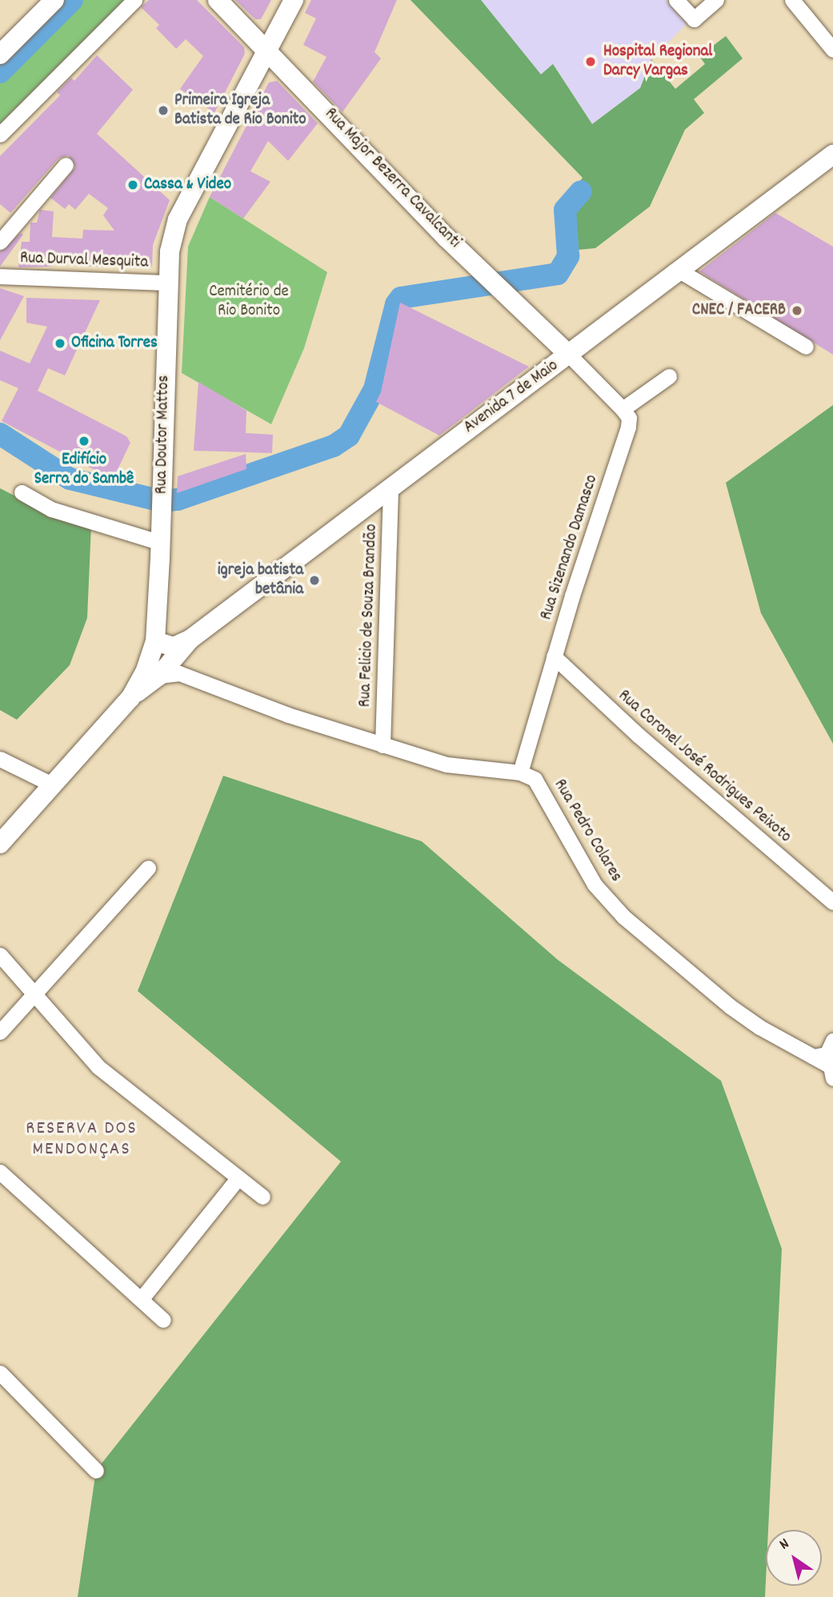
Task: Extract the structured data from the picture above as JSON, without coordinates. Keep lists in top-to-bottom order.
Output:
{
  "streets": {
    "main road": ["Rua Major Bezerra Cavalcanti", "Avenida 7 de Maio", "Rua Doutor Mattos"],
    "street": [
      "Rua Durval Mesquita",
      "Rua Sizenando Damasco",
      "Rua Felicio de Souza Brandão",
      "Rua Coronel José Rodrigues Peixoto",
      "Rua Pedro Colares"
    ]
  },
  "crossings": [
    ["Rua Major Bezerra Cavalcanti", "Avenida 7 de Maio"],
    ["Rua Major Bezerra Cavalcanti", "Rua Doutor Mattos"],
    ["Rua Durval Mesquita", "Rua Doutor Mattos"],
    ["Avenida 7 de Maio", "Rua Doutor Mattos"],
    ["Avenida 7 de Maio", "Rua Felicio de Souza Brandão"],
    ["Rua Sizenando Damasco", "Rua Coronel José Rodrigues Peixoto"],
    ["Rua Sizenando Damasco", "Rua Pedro Colares"]
  ],
  "districts": ["RESERVA DOS MENDONÇAS"],
  "parks": ["Cemitério de Rio Bonito"],
  "places": [
    "Hospital Regional Darcy Vargas",
    "Primeira Igreja Batista de Rio Bonito",
    "Cassa & Video",
    "CNEC / FACERB",
    "Oficina Torres",
    "Edifício Serra do Sambê",
    "igreja batista betânia"
  ],
  "north": "top left"
}
